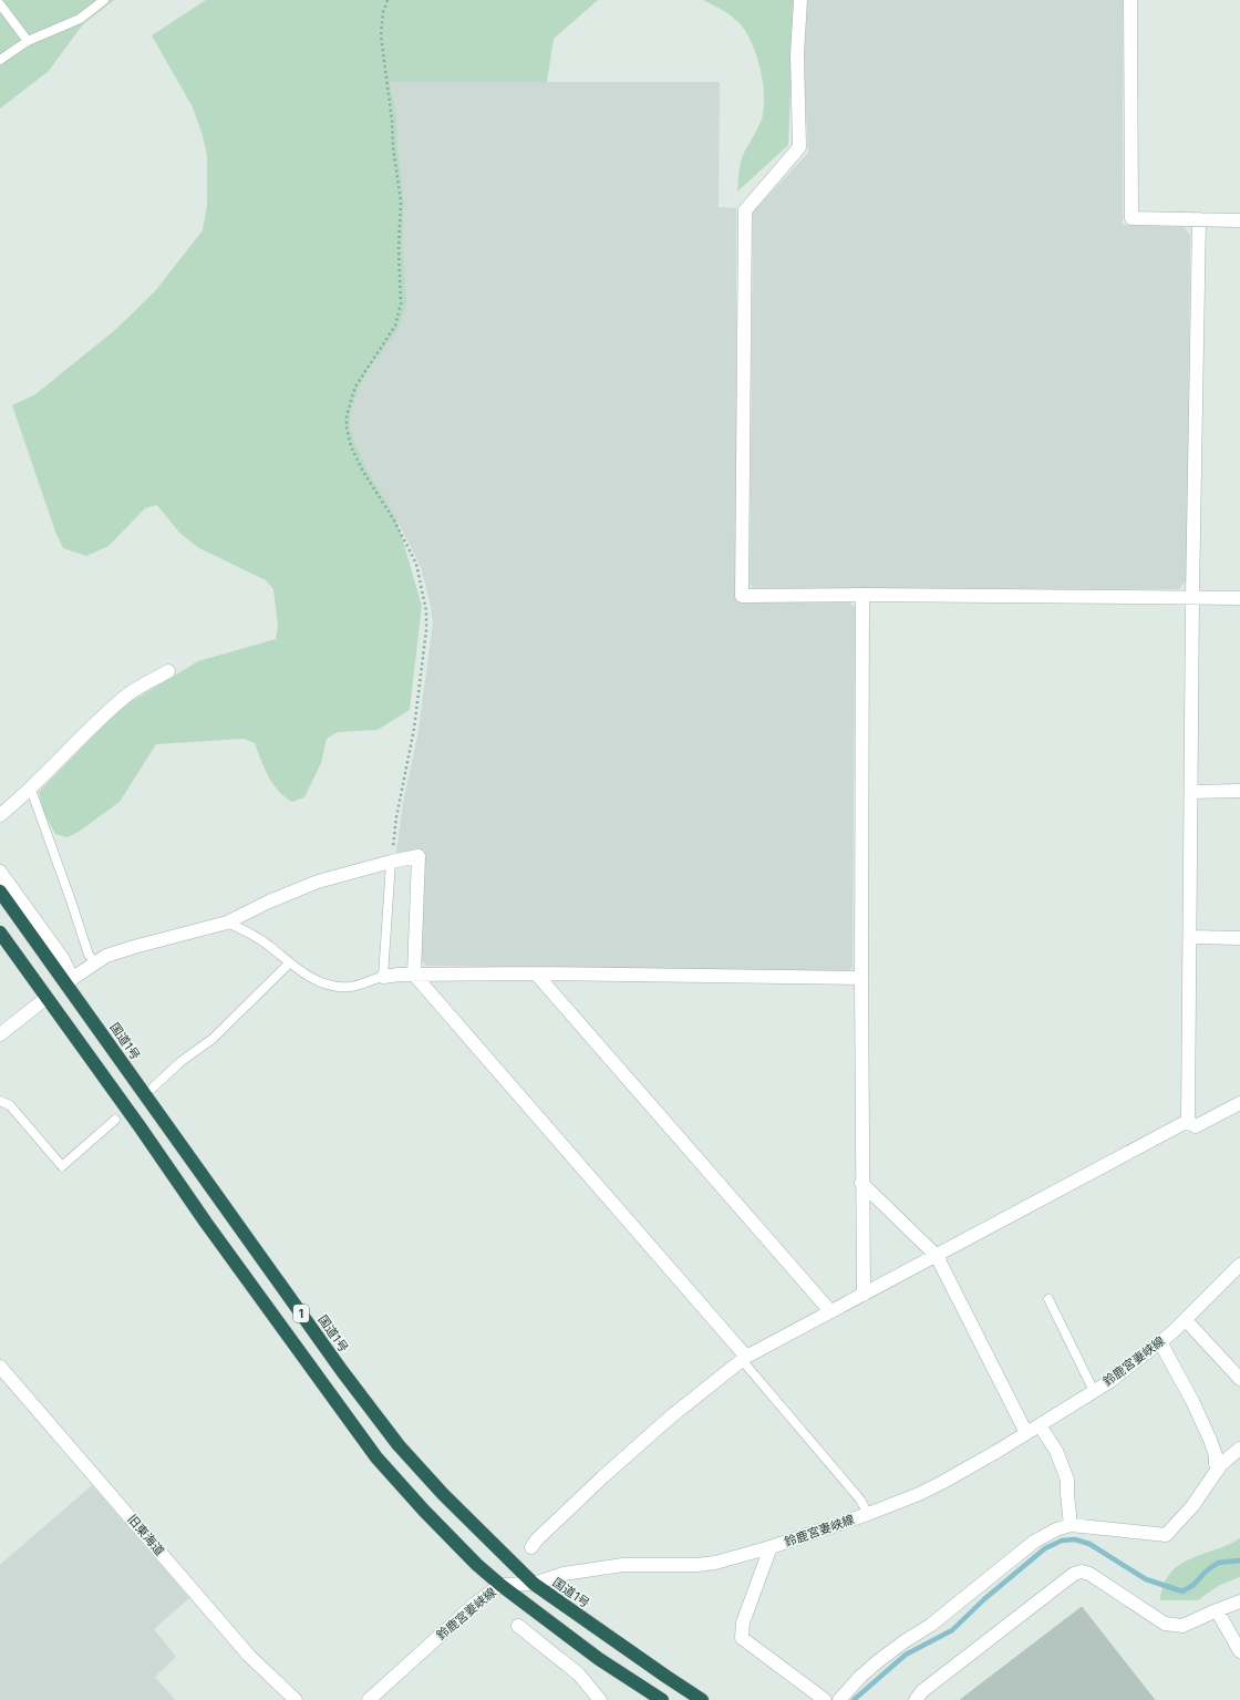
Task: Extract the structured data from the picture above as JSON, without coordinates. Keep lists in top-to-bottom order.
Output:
{
  "streets": {
    "highway": ["国道1号", "1"],
    "street": ["鈴鹿宮妻峡線", "旧東海道"]
  },
  "crossings": [
    ["国道1号", "鈴鹿宮妻峡線"],
    ["1", "鈴鹿宮妻峡線"]
  ]
}
